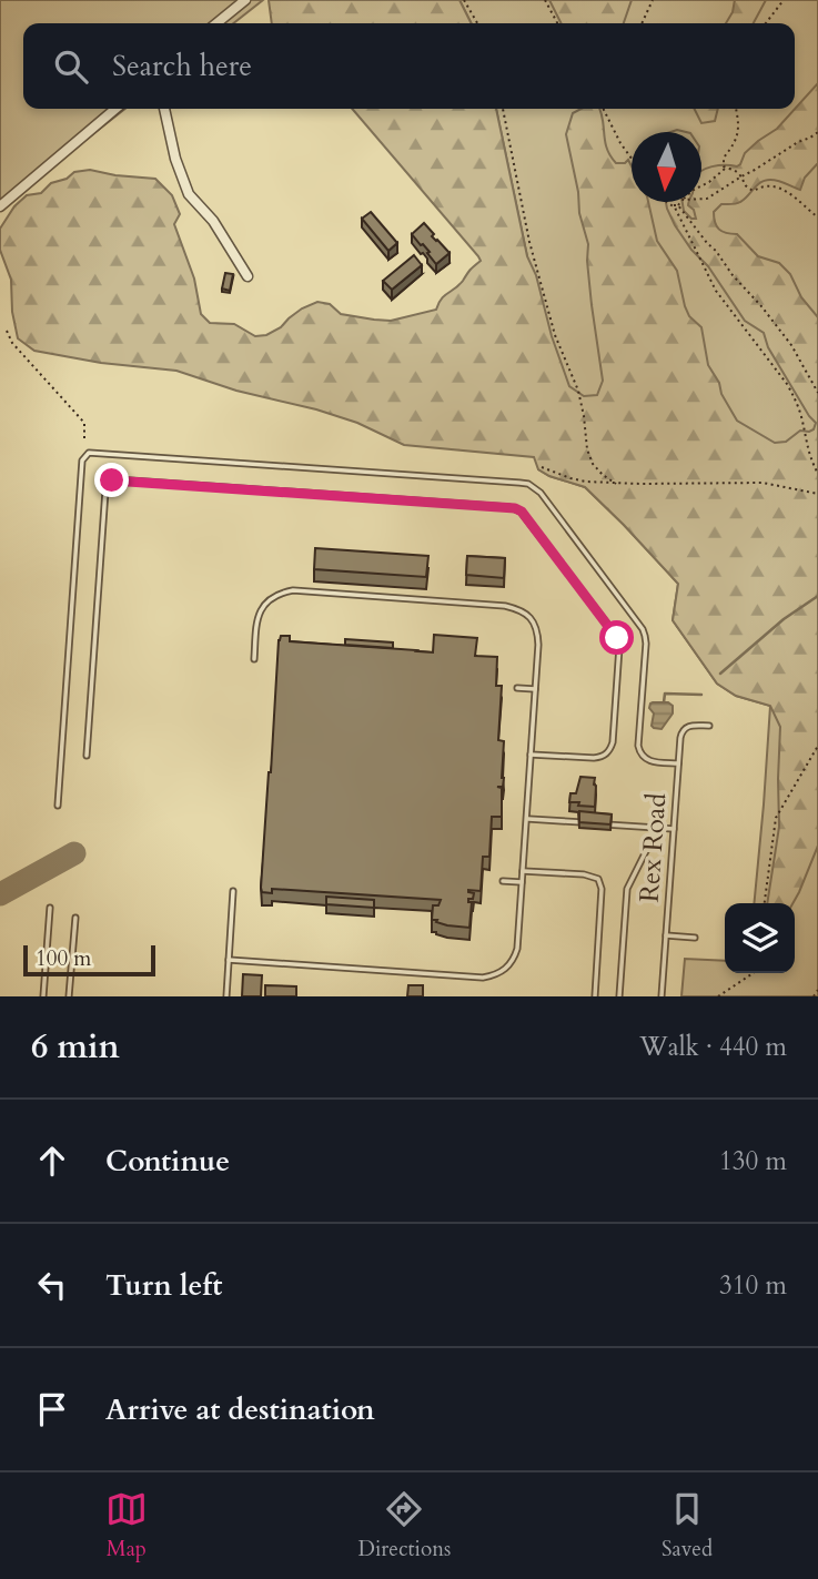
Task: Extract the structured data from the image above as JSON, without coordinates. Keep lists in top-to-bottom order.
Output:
{
  "streets": {
    "lane": ["Rex Road"]
  },
  "scale_bar": "100 m",
  "north": "bottom",
  "page": {
    "search": "Search here",
    "scale": "100 m",
    "heading": ["6 min", "Walk · 440 m"],
    "list": [
      ["Continue", "130 m"],
      ["Turn left", "310 m"],
      "Arrive at destination"
    ],
    "nav": ["Map", "Directions", "Saved"]
  }
}
